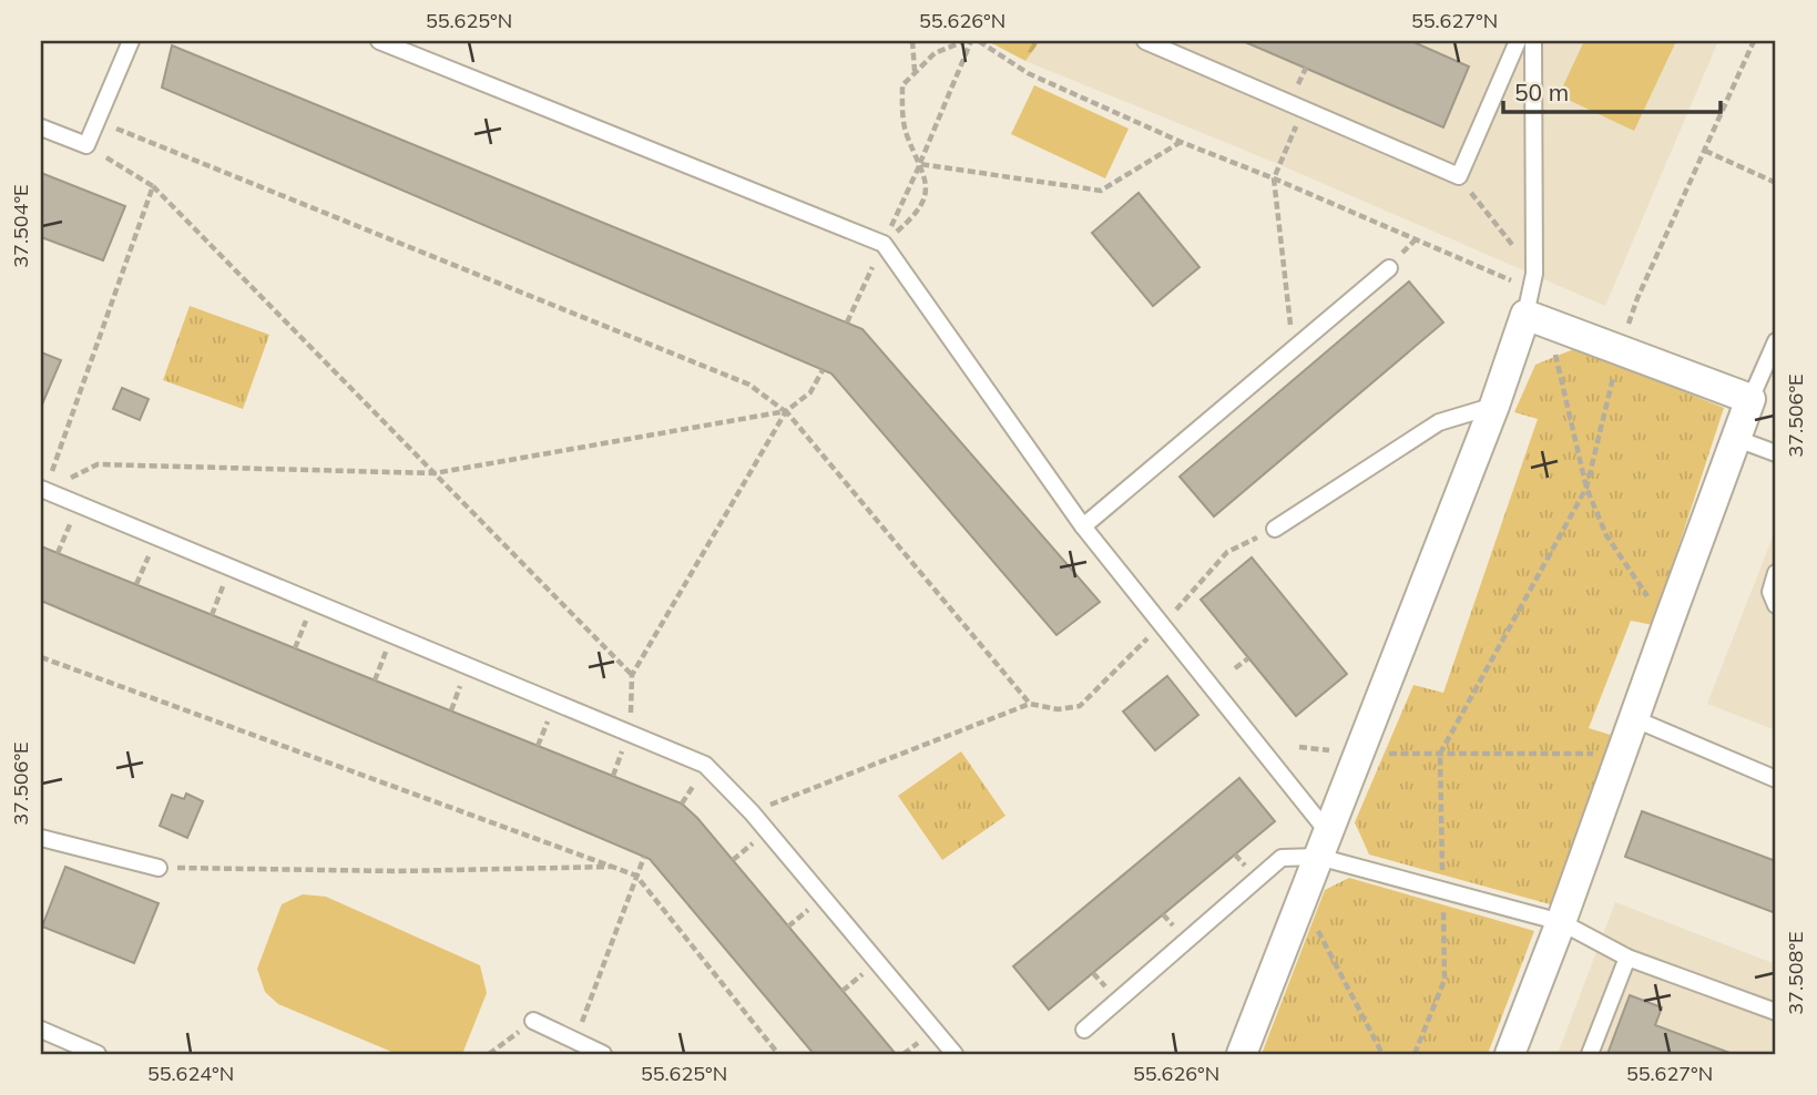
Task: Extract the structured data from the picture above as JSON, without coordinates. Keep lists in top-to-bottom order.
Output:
{
  "scale_bar": "50 m",
  "coordinates": [
    "55.625°N",
    "55.626°N",
    "55.627°N",
    "37.504°E",
    "37.506°E",
    "37.508°E",
    "55.624°N"
  ]
}
